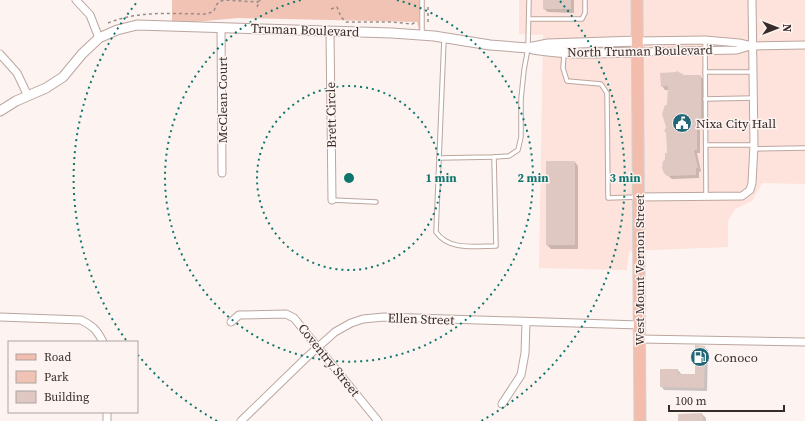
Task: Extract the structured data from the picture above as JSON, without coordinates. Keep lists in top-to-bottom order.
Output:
{
  "streets": {
    "main road": ["West Mount Vernon Street"],
    "street": [
      "Truman Boulevard",
      "North Truman Boulevard",
      "McClean Court",
      "Brett Circle",
      "Ellen Street",
      "Coventry Street"
    ]
  },
  "crossings": [
    ["Truman Boulevard", "North Truman Boulevard"],
    ["Truman Boulevard", "McClean Court"],
    ["Truman Boulevard", "Brett Circle"],
    ["Truman Boulevard", "West Mount Vernon Street"],
    ["North Truman Boulevard", "West Mount Vernon Street"],
    ["West Mount Vernon Street", "Ellen Street"],
    ["Ellen Street", "Coventry Street"]
  ],
  "places": {
    "public building": ["Nixa City Hall"],
    "fuel station": ["Conoco"]
  },
  "legend": ["Road", "Park", "Building"],
  "scale_bar": "100 m",
  "north": "right",
  "rings": ["1 min", "2 min", "3 min"]
}
